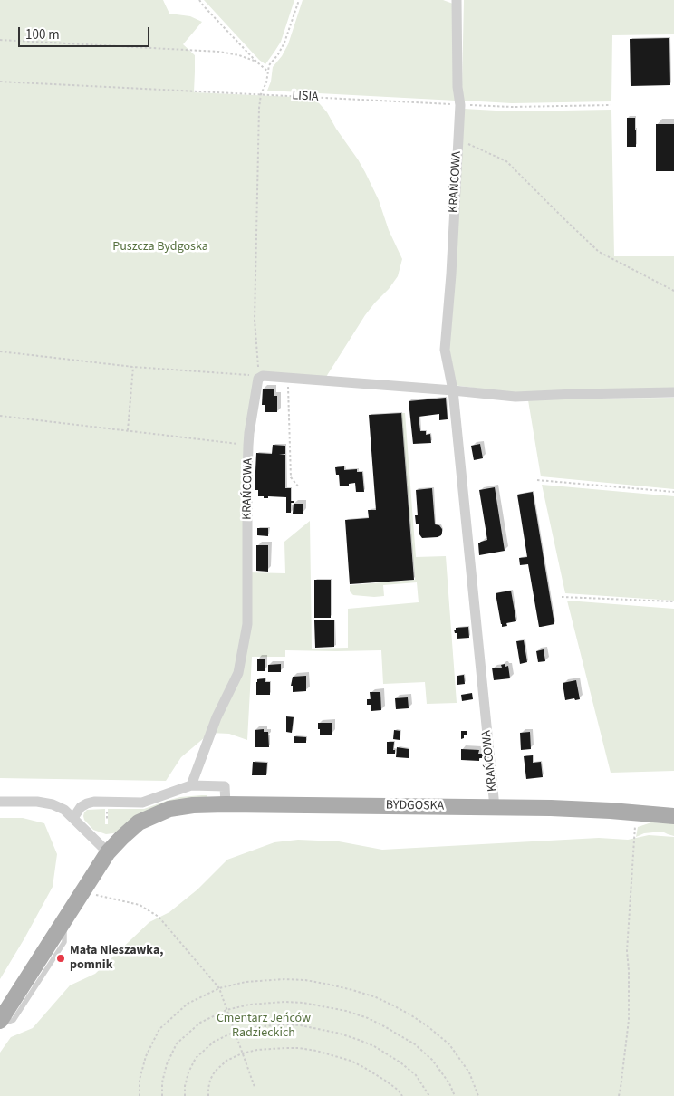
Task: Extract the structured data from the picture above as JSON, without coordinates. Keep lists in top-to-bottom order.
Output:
{
  "streets": {
    "main road": ["BYDGOSKA"],
    "street": ["KRAŃCOWA"],
    "path": ["LISIA"]
  },
  "crossings": [
    ["LISIA", "KRAŃCOWA"],
    ["KRAŃCOWA", "BYDGOSKA"]
  ],
  "parks": ["Puszcza Bydgoska", "Cmentarz Jeńców Radzieckich"],
  "places": ["Mała Nieszawka, pomnik"],
  "scale_bar": "100 m"
}
